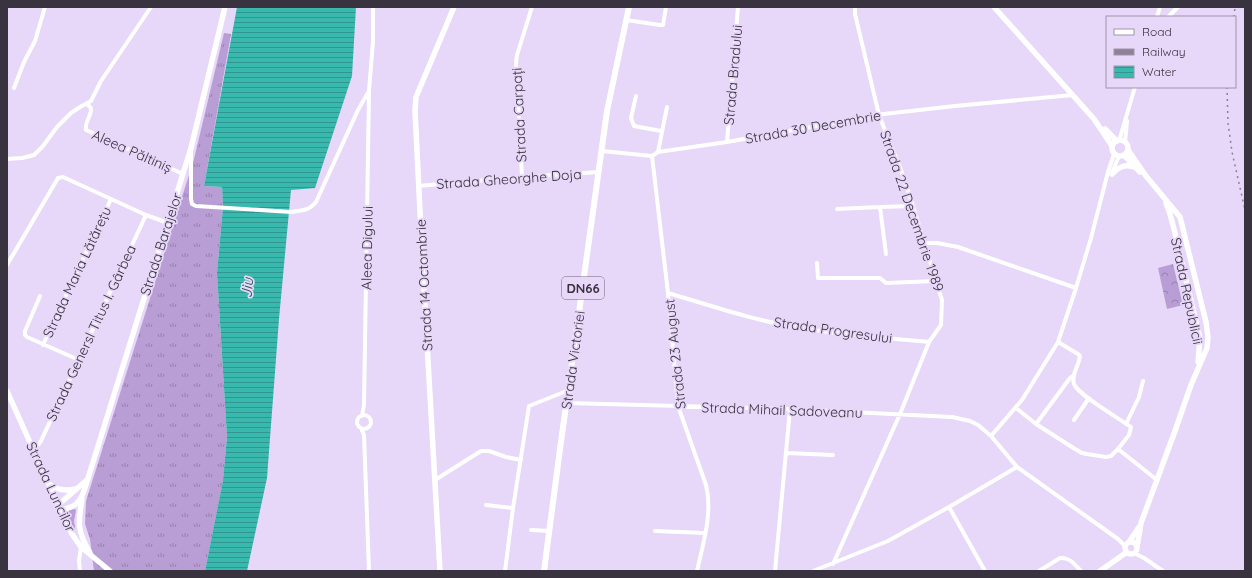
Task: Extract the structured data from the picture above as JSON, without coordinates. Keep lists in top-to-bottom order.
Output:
{
  "streets": {
    "main road": [
      "Strada Barajelor",
      "Strada 14 Octombrie",
      "DN66",
      "Strada Republicii",
      "Strada Victoriei",
      "Strada Luncilor"
    ],
    "street": [
      "Strada Bradului",
      "Strada Carpați",
      "Strada 30 Decembrie",
      "Aleea Păltiniș",
      "Strada Gheorghe Doja",
      "Strada 22 Decembrie 1989",
      "Aleea Digului",
      "Strada Maria Lătăreţu",
      "Strada Progresului",
      "Strada Genersl Titus I. Gârbea",
      "Strada 23 August",
      "Strada Mihail Sadoveanu"
    ]
  },
  "crossings": [
    ["Strada Bradului", "Strada 30 Decembrie"],
    ["Strada Carpați", "Strada Gheorghe Doja"],
    ["Strada 30 Decembrie", "Strada 22 Decembrie 1989"],
    ["Strada 30 Decembrie", "Strada Republicii"],
    ["Strada 30 Decembrie", "Strada 23 August"],
    ["Aleea Păltiniș", "Strada Barajelor"],
    ["Strada Gheorghe Doja", "Strada 14 Octombrie"],
    ["Strada Gheorghe Doja", "Strada Victoriei"],
    ["Strada 22 Decembrie 1989", "Strada Progresului"],
    ["Strada 22 Decembrie 1989", "Strada Mihail Sadoveanu"],
    ["Strada Barajelor", "Aleea Digului"],
    ["Strada Barajelor", "Strada Luncilor"],
    ["Strada Progresului", "Strada 23 August"],
    ["Strada Genersl Titus I. Gârbea", "Strada Luncilor"],
    ["Strada 23 August", "Strada Mihail Sadoveanu"],
    ["Strada Victoriei", "Strada Mihail Sadoveanu"]
  ],
  "water": ["Jiu"],
  "legend": ["Road", "Railway", "Water"]
}
